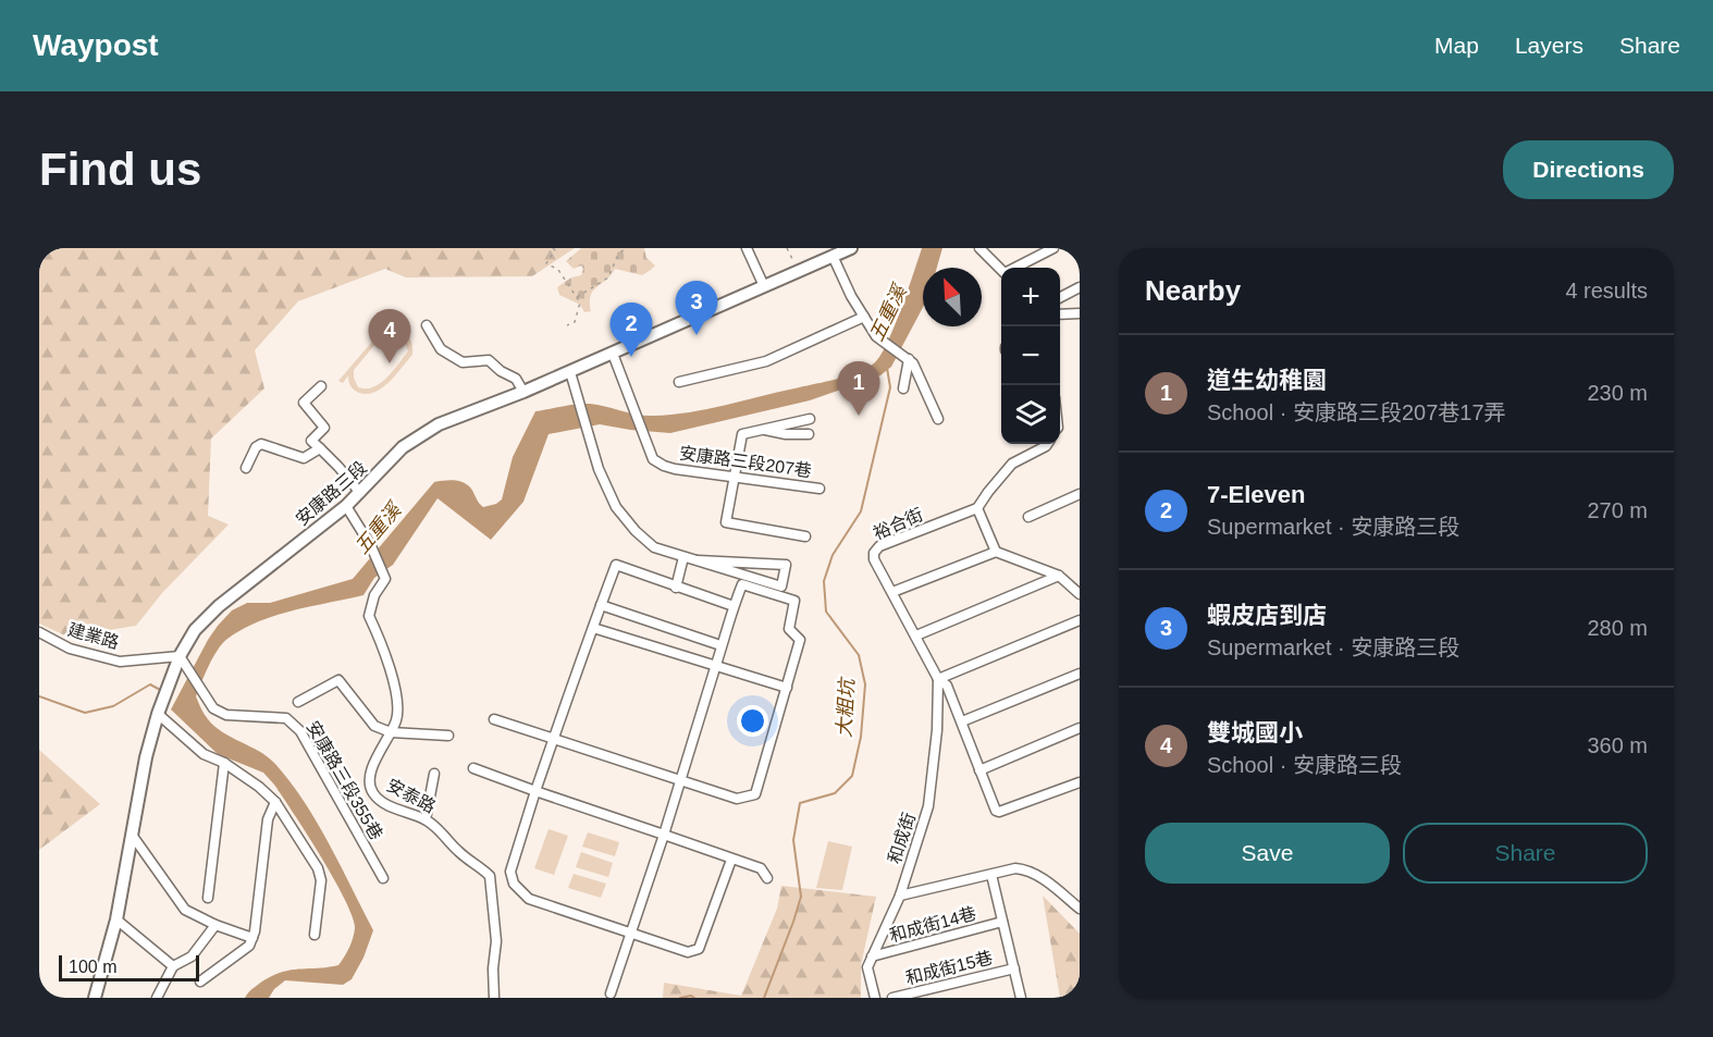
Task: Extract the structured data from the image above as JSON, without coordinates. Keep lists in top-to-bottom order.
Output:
{
  "streets": {
    "main road": ["安康路三段"],
    "street": [
      "安康路三段207巷",
      "裕合街",
      "建業路",
      "安康路三段355巷",
      "安泰路",
      "和成街",
      "和成街14巷",
      "和成街15巷"
    ]
  },
  "crossings": [
    ["安康路三段207巷", "安康路三段"],
    ["安康路三段", "建業路"],
    ["安康路三段", "安康路三段355巷"],
    ["安康路三段", "安泰路"],
    ["裕合街", "和成街"],
    ["建業路", "安康路三段355巷"],
    ["和成街", "和成街14巷"]
  ],
  "water": ["五重溪", "大粗坑"],
  "scale_bar": "100 m",
  "north": "top left",
  "page": {
    "header": "Waypost",
    "nav": ["Map", "Layers", "Share"],
    "buttons": [
      "Directions",
      ["Save", "Share"]
    ],
    "title": "Find us",
    "heading": ["Nearby", "4 results"],
    "map_buttons": ["+", "−"],
    "pins": [
      "3",
      "2",
      "4",
      "1"
    ],
    "list": [
      {
        "mark": "1",
        "name": "道生幼稚園",
        "note": "School · 安康路三段207巷17弄",
        "value": "230 m"
      },
      {
        "mark": "2",
        "name": "7-Eleven",
        "note": "Supermarket · 安康路三段",
        "value": "270 m"
      },
      {
        "mark": "3",
        "name": "蝦皮店到店",
        "note": "Supermarket · 安康路三段",
        "value": "280 m"
      },
      {
        "mark": "4",
        "name": "雙城國小",
        "note": "School · 安康路三段",
        "value": "360 m"
      }
    ],
    "scale": "100 m"
  }
}
